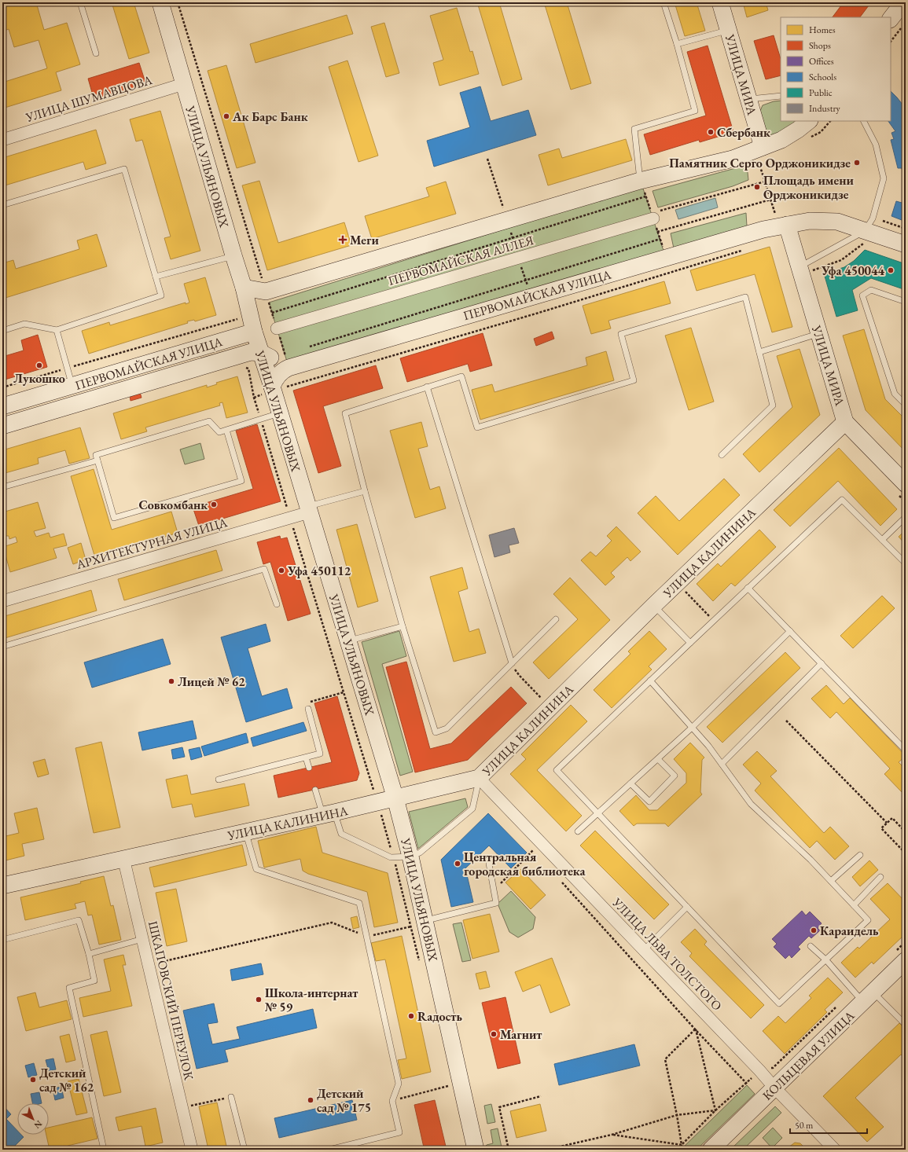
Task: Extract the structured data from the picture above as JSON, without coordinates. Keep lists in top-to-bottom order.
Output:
{
  "streets": {
    "main road": [
      "УЛИЦА МИРА",
      "УЛИЦА УЛЬЯНОВЫХ",
      "ПЕРВОМАЙСКАЯ УЛИЦА",
      "УЛИЦА КАЛИНИНА",
      "КОЛЬЦЕВАЯ УЛИЦА"
    ],
    "street": [
      "УЛИЦА ШУМАВЦОВА",
      "ПЕРВОМАЙСКАЯ АЛЛЕЯ",
      "АРХИТЕКТУРНАЯ УЛИЦА",
      "УЛИЦА ЛЬВА ТОЛСТОГО",
      "ШКАПОВСКИЙ ПЕРЕУЛОК"
    ]
  },
  "crossings": [
    ["УЛИЦА МИРА", "ПЕРВОМАЙСКАЯ УЛИЦА"],
    ["УЛИЦА МИРА", "УЛИЦА КАЛИНИНА"],
    ["УЛИЦА ШУМАВЦОВА", "УЛИЦА УЛЬЯНОВЫХ"],
    ["УЛИЦА УЛЬЯНОВЫХ", "ПЕРВОМАЙСКАЯ УЛИЦА"],
    ["УЛИЦА УЛЬЯНОВЫХ", "АРХИТЕКТУРНАЯ УЛИЦА"],
    ["УЛИЦА УЛЬЯНОВЫХ", "УЛИЦА КАЛИНИНА"],
    ["УЛИЦА КАЛИНИНА", "УЛИЦА ЛЬВА ТОЛСТОГО"],
    ["УЛИЦА КАЛИНИНА", "ШКАПОВСКИЙ ПЕРЕУЛОК"],
    ["УЛИЦА ЛЬВА ТОЛСТОГО", "КОЛЬЦЕВАЯ УЛИЦА"]
  ],
  "places": {
    "other": [
      "Ак Барс Банк",
      "Сбербанк",
      "Памятник Серго Орджоникидзе",
      "Площадь имени Орджоникидзе",
      "Уфа 450044",
      "Лукошко",
      "Совкомбанк",
      "Уфа 450112",
      "Лицей № 62",
      "Центральная городская библиотека",
      "Караидель",
      "Школа-интернат № 59",
      "Rадость",
      "Магнит",
      "Детский сад № 162",
      "Детский сад № 175"
    ],
    "health": ["Меги"]
  },
  "legend": [
    "Homes",
    "Shops",
    "Offices",
    "Schools",
    "Public",
    "Industry"
  ],
  "scale_bar": "50 m",
  "north": "bottom right"
}
